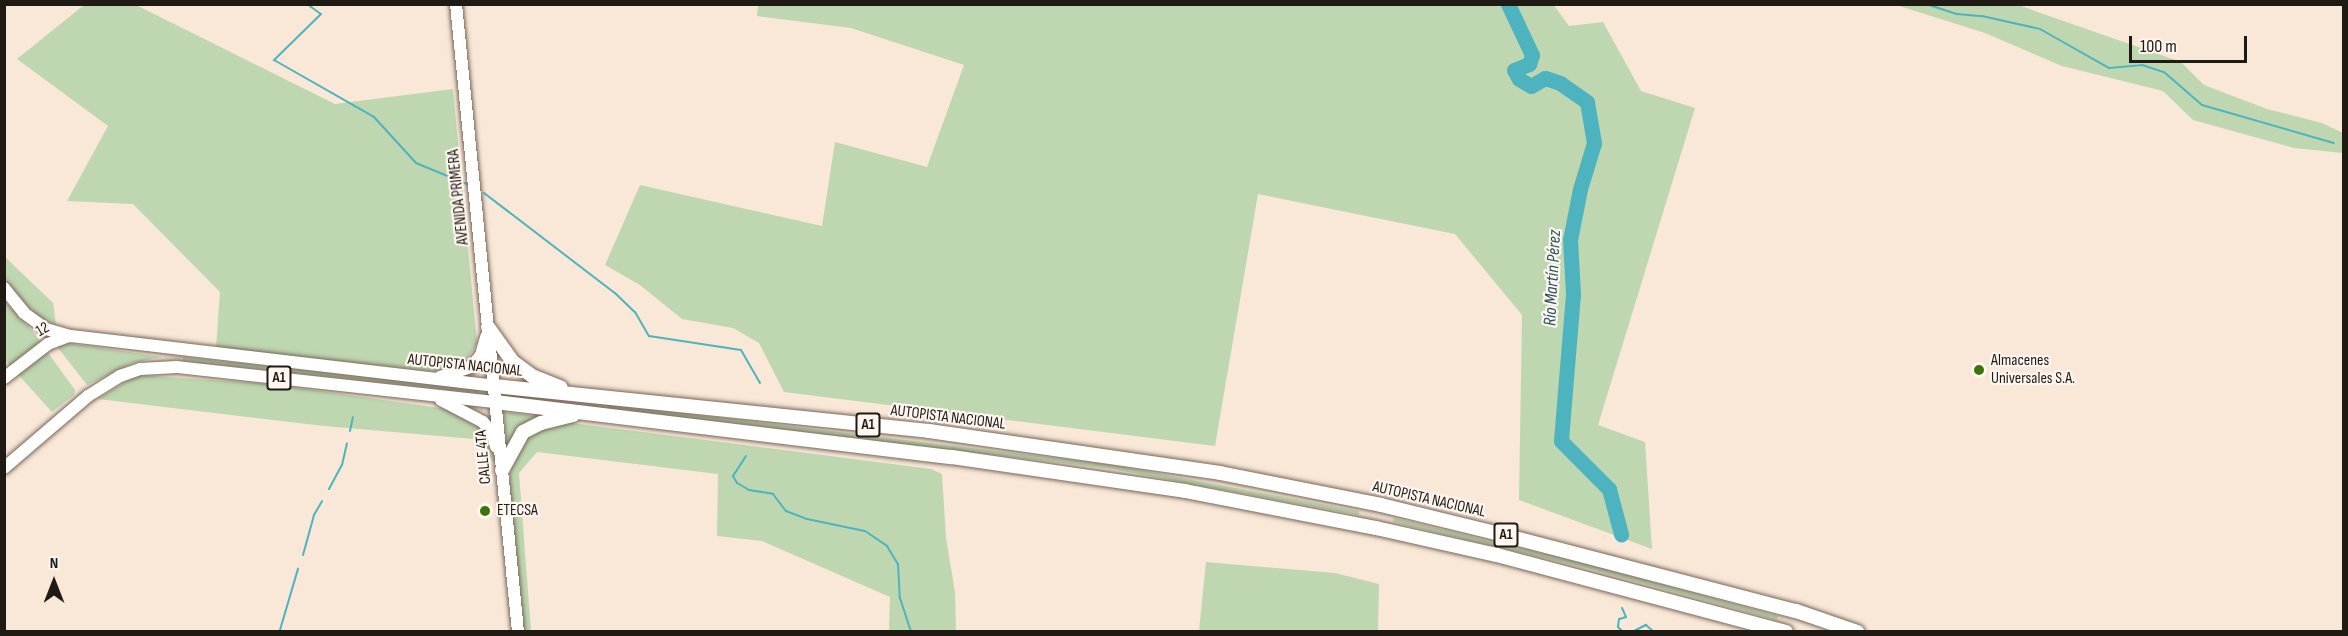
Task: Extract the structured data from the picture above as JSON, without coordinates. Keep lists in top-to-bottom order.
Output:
{
  "streets": {
    "highway": ["AUTOPISTA NACIONAL", "A1"],
    "main road": ["AVENIDA PRIMERA", "12", "CALLE 4TA"]
  },
  "crossings": [
    ["AVENIDA PRIMERA", "AUTOPISTA NACIONAL"],
    ["AVENIDA PRIMERA", "CALLE 4TA"],
    ["12", "AUTOPISTA NACIONAL"],
    ["AUTOPISTA NACIONAL", "CALLE 4TA"]
  ],
  "water": ["Río Martín Pérez"],
  "places": ["Almacenes Universales S.A.", "ETECSA"],
  "scale_bar": "100 m",
  "north": "top"
}
